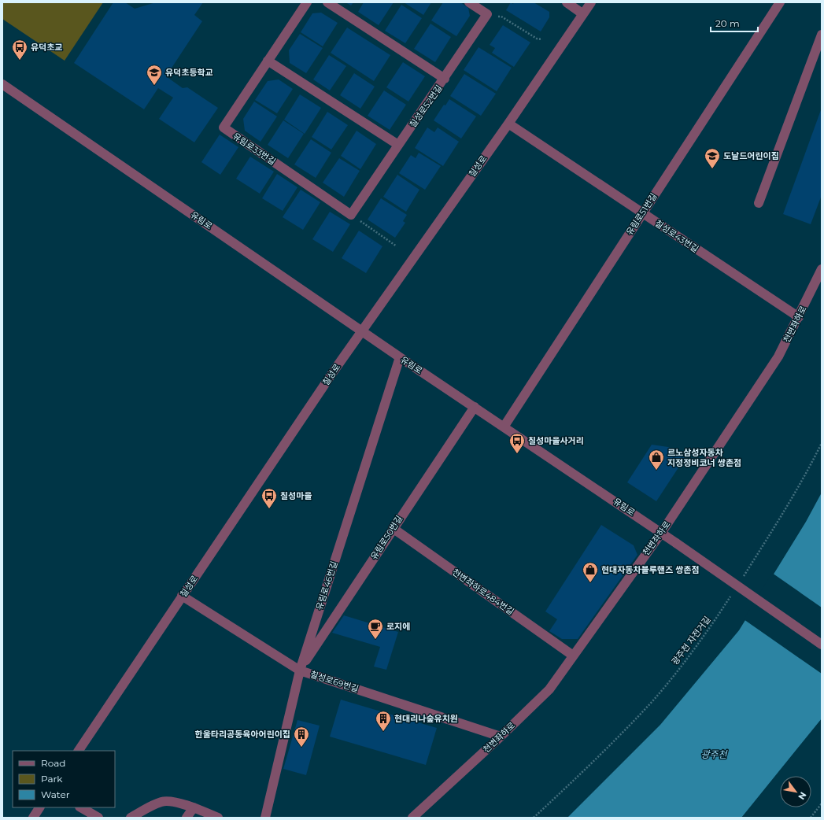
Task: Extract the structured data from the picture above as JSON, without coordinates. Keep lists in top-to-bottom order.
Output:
{
  "streets": {
    "street": [
      "칠성로52번길",
      "유림로33번길",
      "칠성로",
      "유림로51번길",
      "유림로",
      "칠성로43번길",
      "천변좌하로",
      "유림로50번길",
      "유림로46번길",
      "천변좌하로484번길",
      "칠성로69번길"
    ],
    "path": ["광주천 자전거길"]
  },
  "crossings": [
    ["칠성로52번길", "유림로33번길"],
    ["칠성로", "유림로"],
    ["칠성로", "칠성로43번길"],
    ["칠성로", "칠성로69번길"],
    ["유림로51번길", "유림로"],
    ["유림로51번길", "칠성로43번길"],
    ["유림로", "천변좌하로"],
    ["유림로", "유림로50번길"],
    ["유림로", "유림로46번길"],
    ["칠성로43번길", "천변좌하로"],
    ["천변좌하로", "천변좌하로484번길"],
    ["천변좌하로", "칠성로69번길"],
    ["유림로50번길", "유림로46번길"],
    ["유림로50번길", "천변좌하로484번길"],
    ["유림로50번길", "칠성로69번길"],
    ["유림로46번길", "칠성로69번길"]
  ],
  "water": ["광주천"],
  "places": {
    "bus stop": ["유덕초교", "칠성마을사거리", "칠성마을"],
    "school or university": ["유덕초등학교", "도날드어린이집"],
    "shop": ["르노삼성자동차 지정정비코너 쌍촌점", "현대자동차블루핸즈 쌍촌점"],
    "cafe": ["로지에"],
    "building": ["현대리나숲유치원", "한울타리공동육아어린이집"]
  },
  "legend": ["Road", "Park", "Water"],
  "scale_bar": "20 m",
  "north": "bottom right"
}
